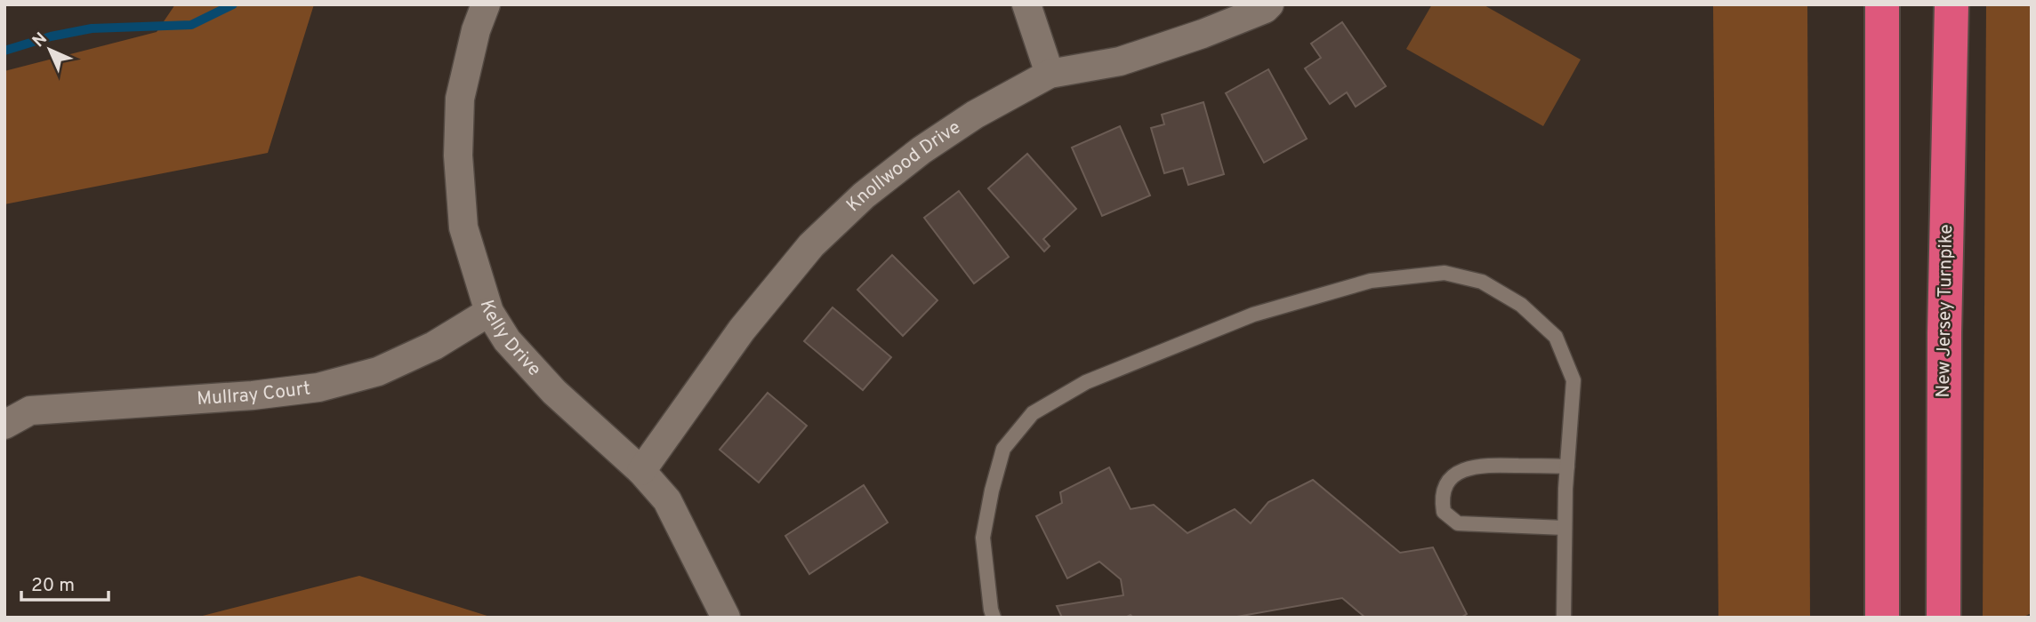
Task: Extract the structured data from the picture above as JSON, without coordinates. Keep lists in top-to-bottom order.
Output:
{
  "streets": {
    "highway": ["New Jersey Turnpike"],
    "street": ["Knollwood Drive", "Kelly Drive", "Mullray Court"]
  },
  "crossings": [
    ["Knollwood Drive", "Kelly Drive"],
    ["Kelly Drive", "Mullray Court"]
  ],
  "scale_bar": "20 m",
  "north": "top left"
}
